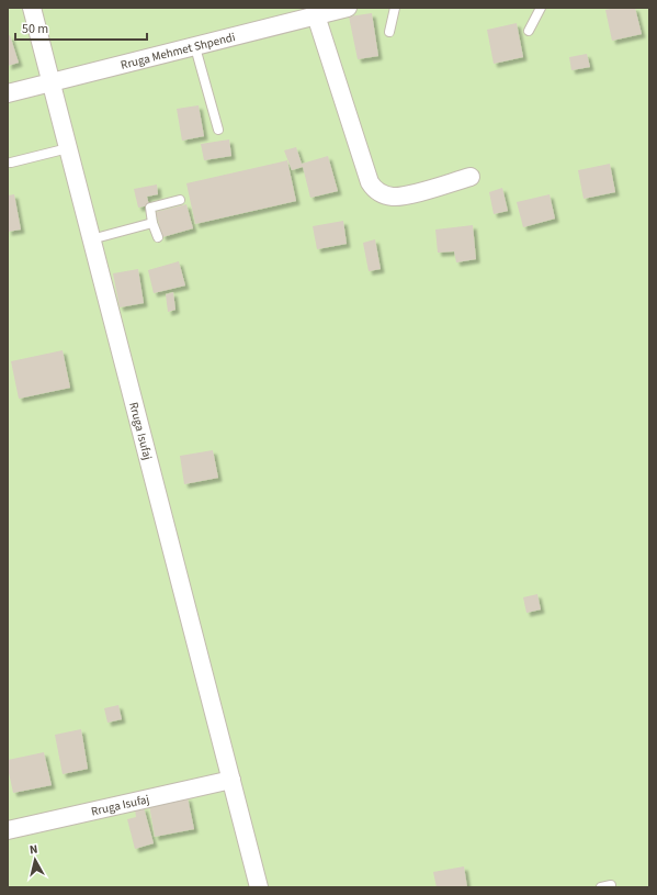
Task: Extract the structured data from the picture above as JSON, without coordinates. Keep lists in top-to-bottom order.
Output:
{
  "streets": {
    "street": ["Rruga Mehmet Shpendi", "Rruga Isufaj"]
  },
  "crossings": [
    ["Rruga Mehmet Shpendi", "Rruga Isufaj"]
  ],
  "scale_bar": "50 m",
  "north": "top"
}
